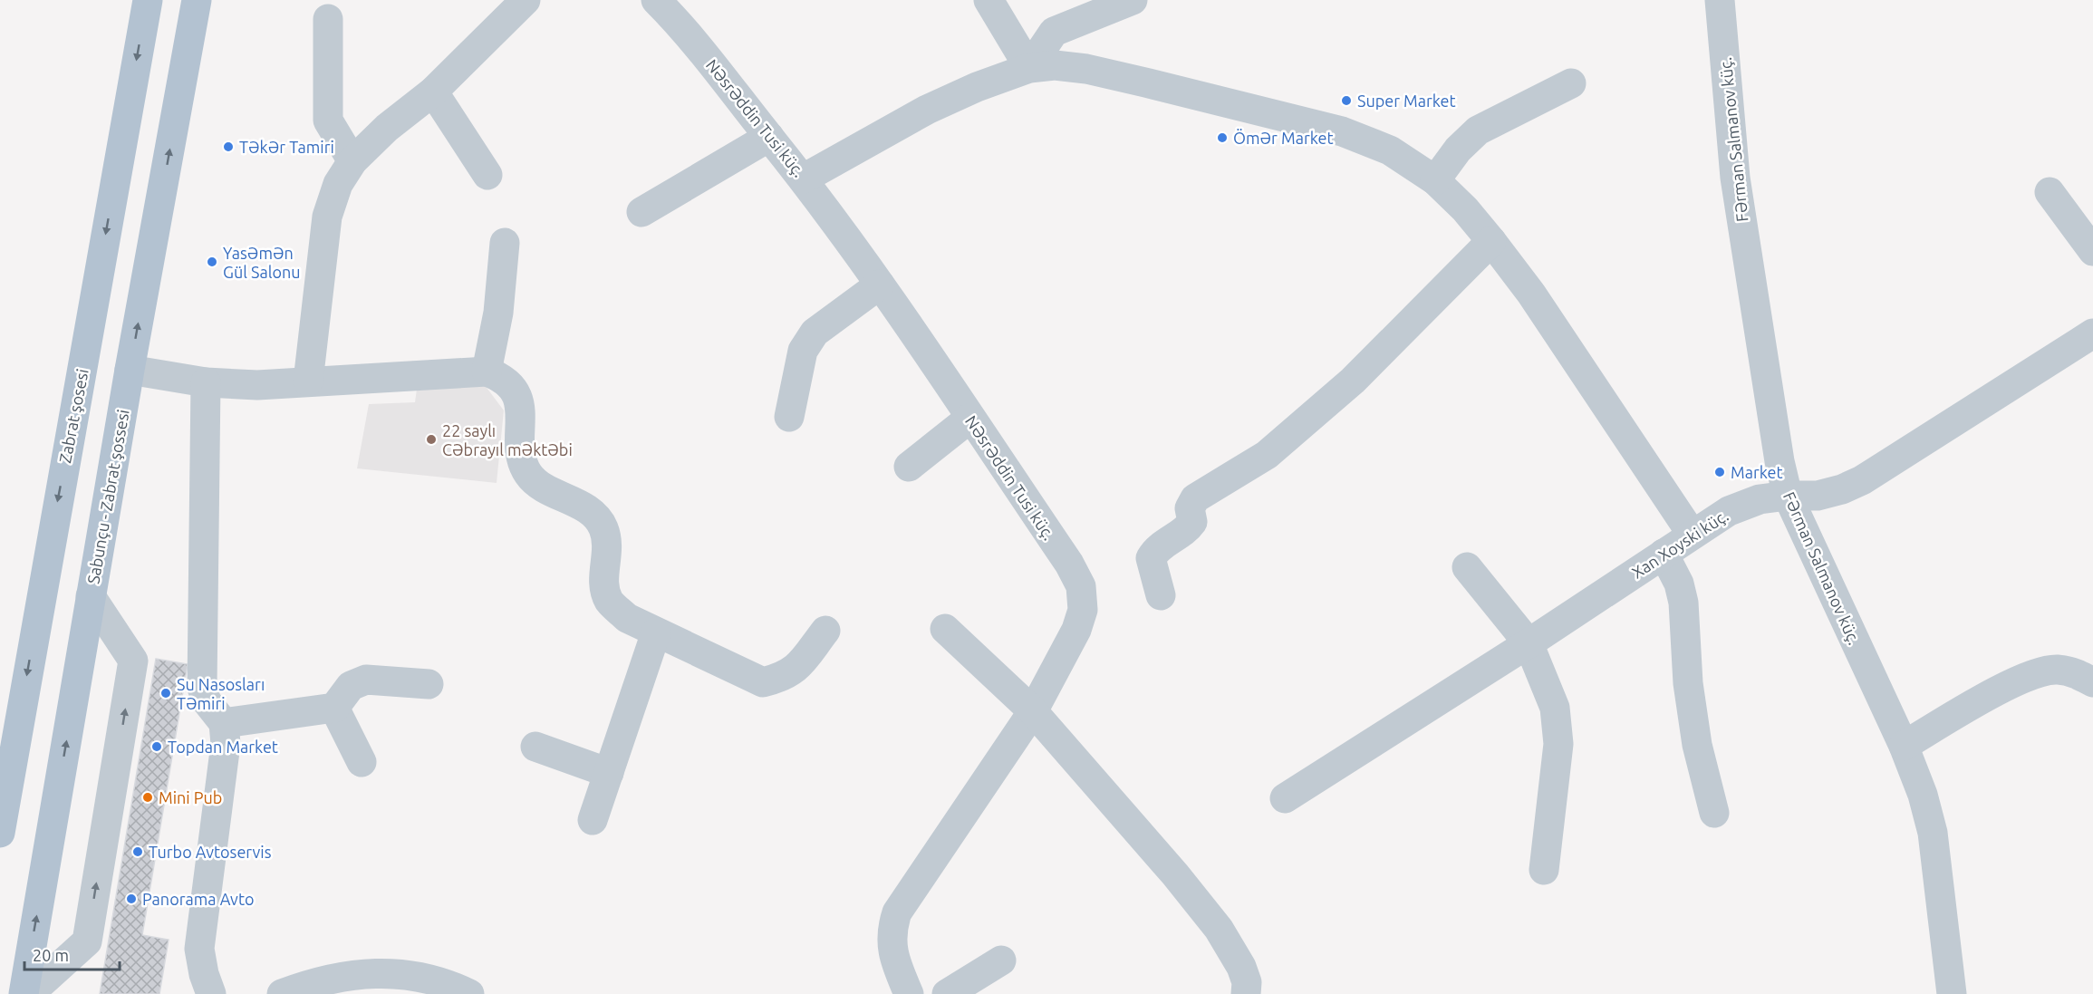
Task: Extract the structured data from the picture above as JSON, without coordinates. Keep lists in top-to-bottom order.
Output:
{
  "streets": {
    "main road": ["Zabrat şosesi", "Sabunçu - Zabrat şossesi"],
    "street": ["Nəsrəddin Tusi küç.", "Fərman Salmanov küç.", "Xan Xoyski küç."]
  },
  "crossings": [
    ["Fərman Salmanov küç.", "Xan Xoyski küç."]
  ],
  "one_way": ["Zabrat şosesi", "Sabunçu - Zabrat şossesi"],
  "places": [
    "Super Market",
    "Ömər Market",
    "Təkər Tamiri",
    "Yasəmən Gül Salonu",
    "22 saylı Cəbrayıl məktəbi",
    "Market",
    "Su Nasosları Təmiri",
    "Topdan Market",
    "Mini Pub",
    "Turbo Avtoservis",
    "Panorama Avto"
  ],
  "scale_bar": "20 m"
}
